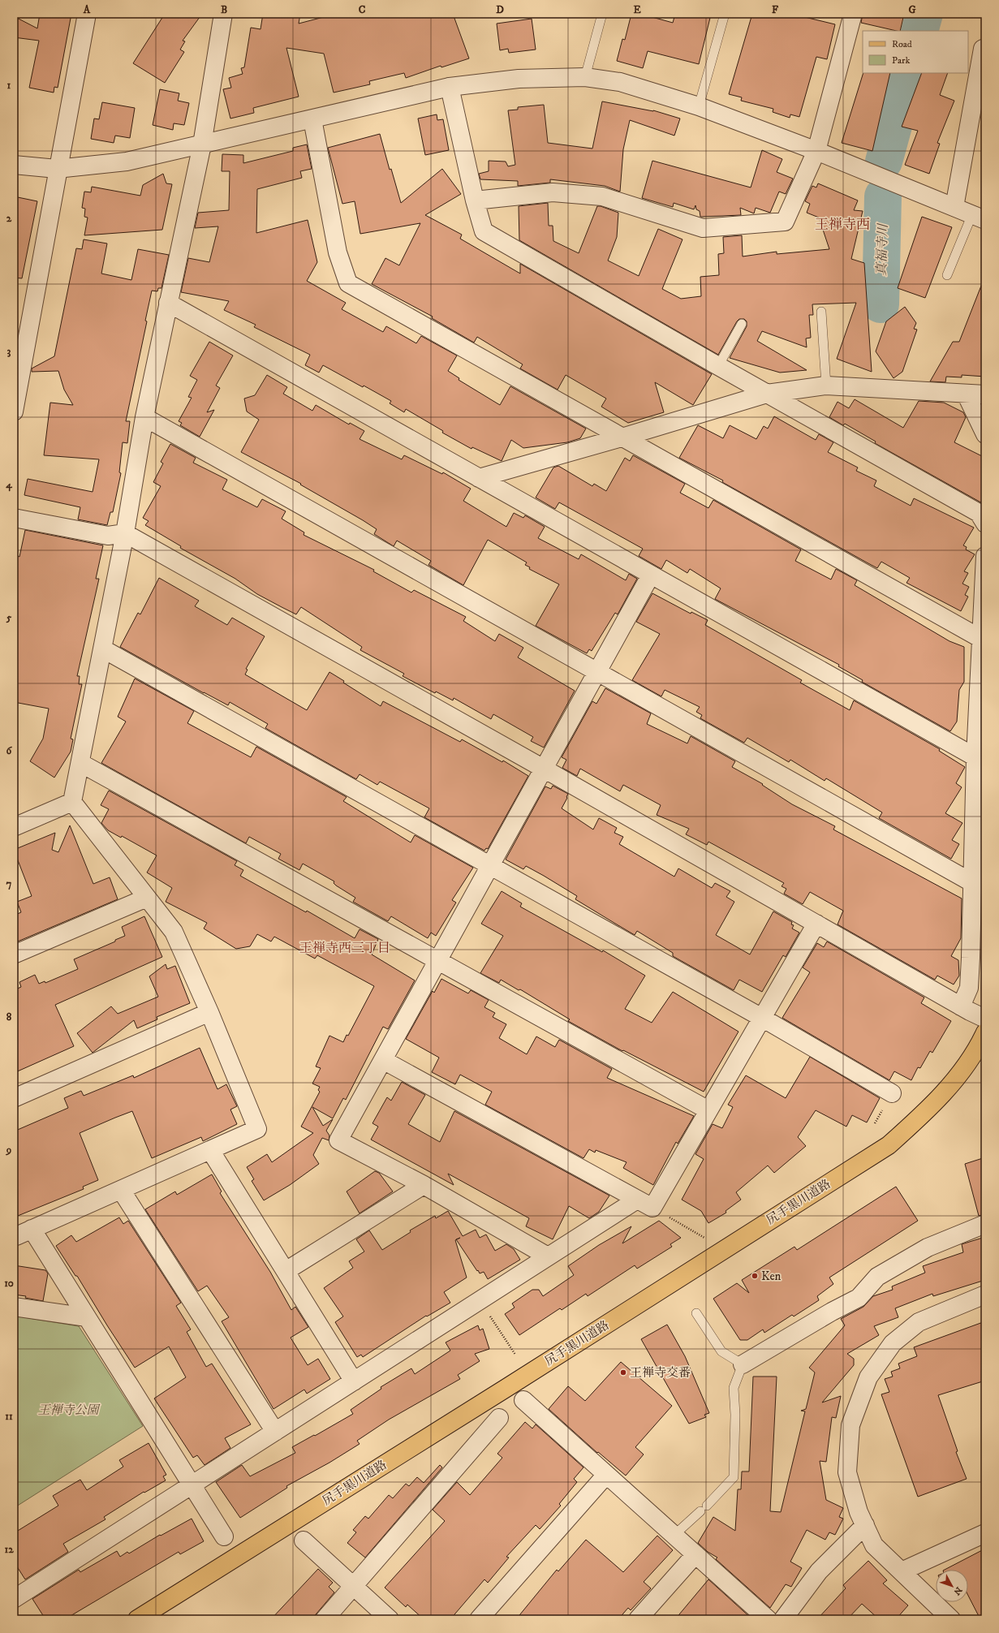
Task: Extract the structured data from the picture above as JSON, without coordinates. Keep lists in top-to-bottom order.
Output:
{
  "streets": {
    "main road": ["尻手黒川道路"]
  },
  "districts": ["王禅寺西", "王禅寺西三丁目"],
  "water": ["真福寺川"],
  "parks": ["王禅寺公園"],
  "places": ["Ken", "王禅寺交番"],
  "legend": ["Road", "Park"],
  "north": "bottom right",
  "grid": {
    "columns": [
      "A",
      "B",
      "C",
      "D",
      "E",
      "F",
      "G"
    ],
    "rows": [
      "1",
      "2",
      "3",
      "4",
      "5",
      "6",
      "7",
      "8",
      "9",
      "10",
      "11",
      "12"
    ]
  }
}
